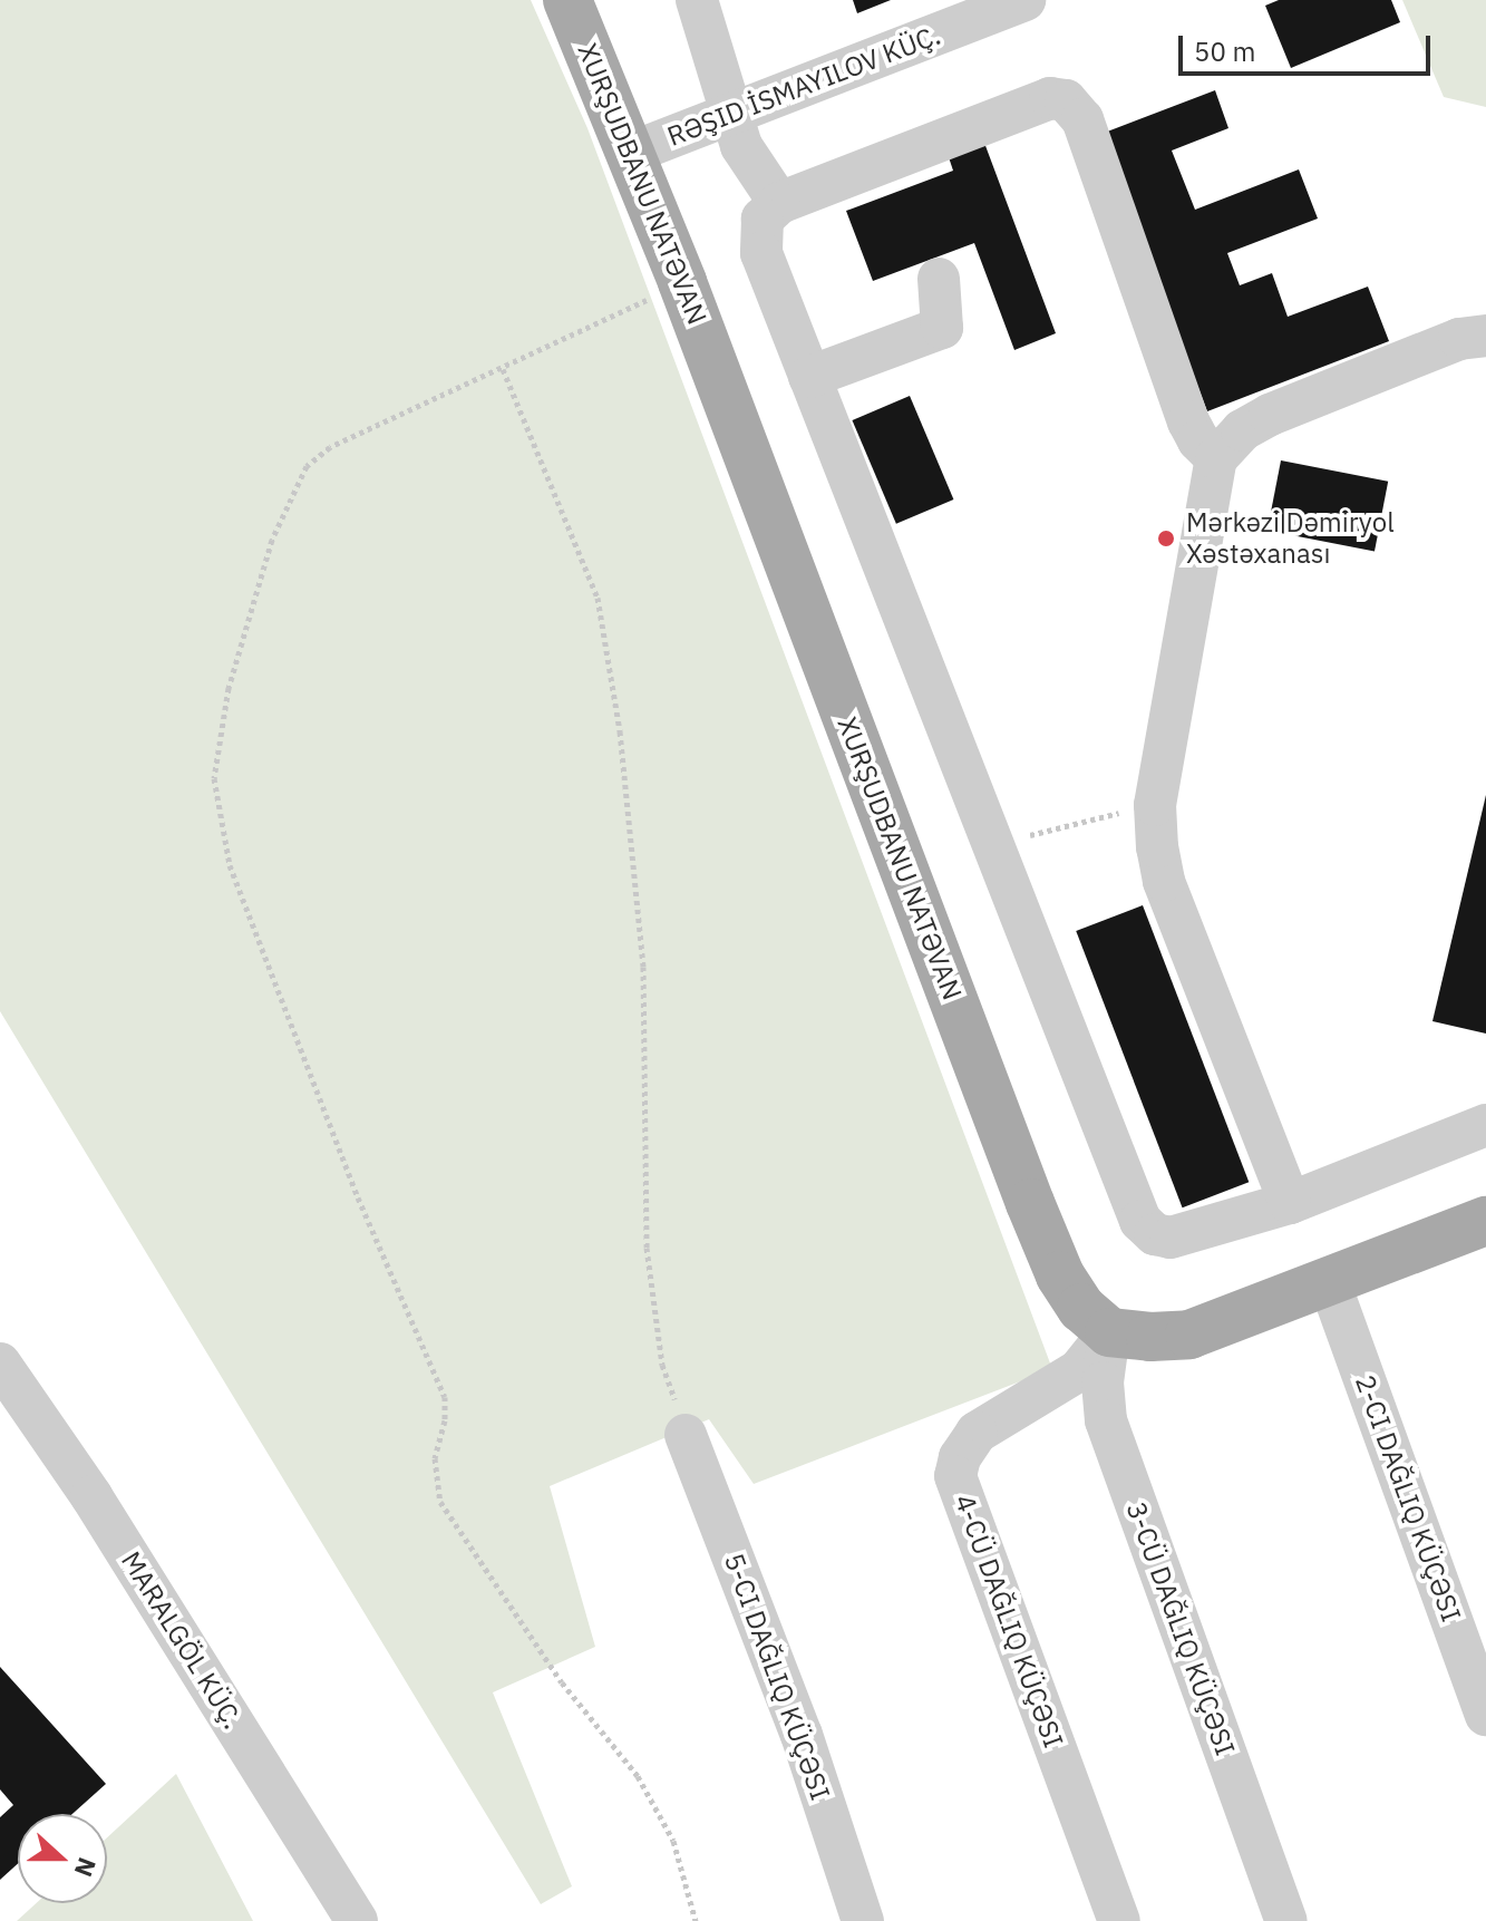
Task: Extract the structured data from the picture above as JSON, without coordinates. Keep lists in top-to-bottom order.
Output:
{
  "streets": {
    "main road": ["XURŞUDBANU NATƏVAN"],
    "street": ["MARALGÖL KÜÇ."]
  },
  "places": ["Mərkəzi Dəmiryol Xəstəxanası"],
  "scale_bar": "50 m",
  "north": "right"
}
